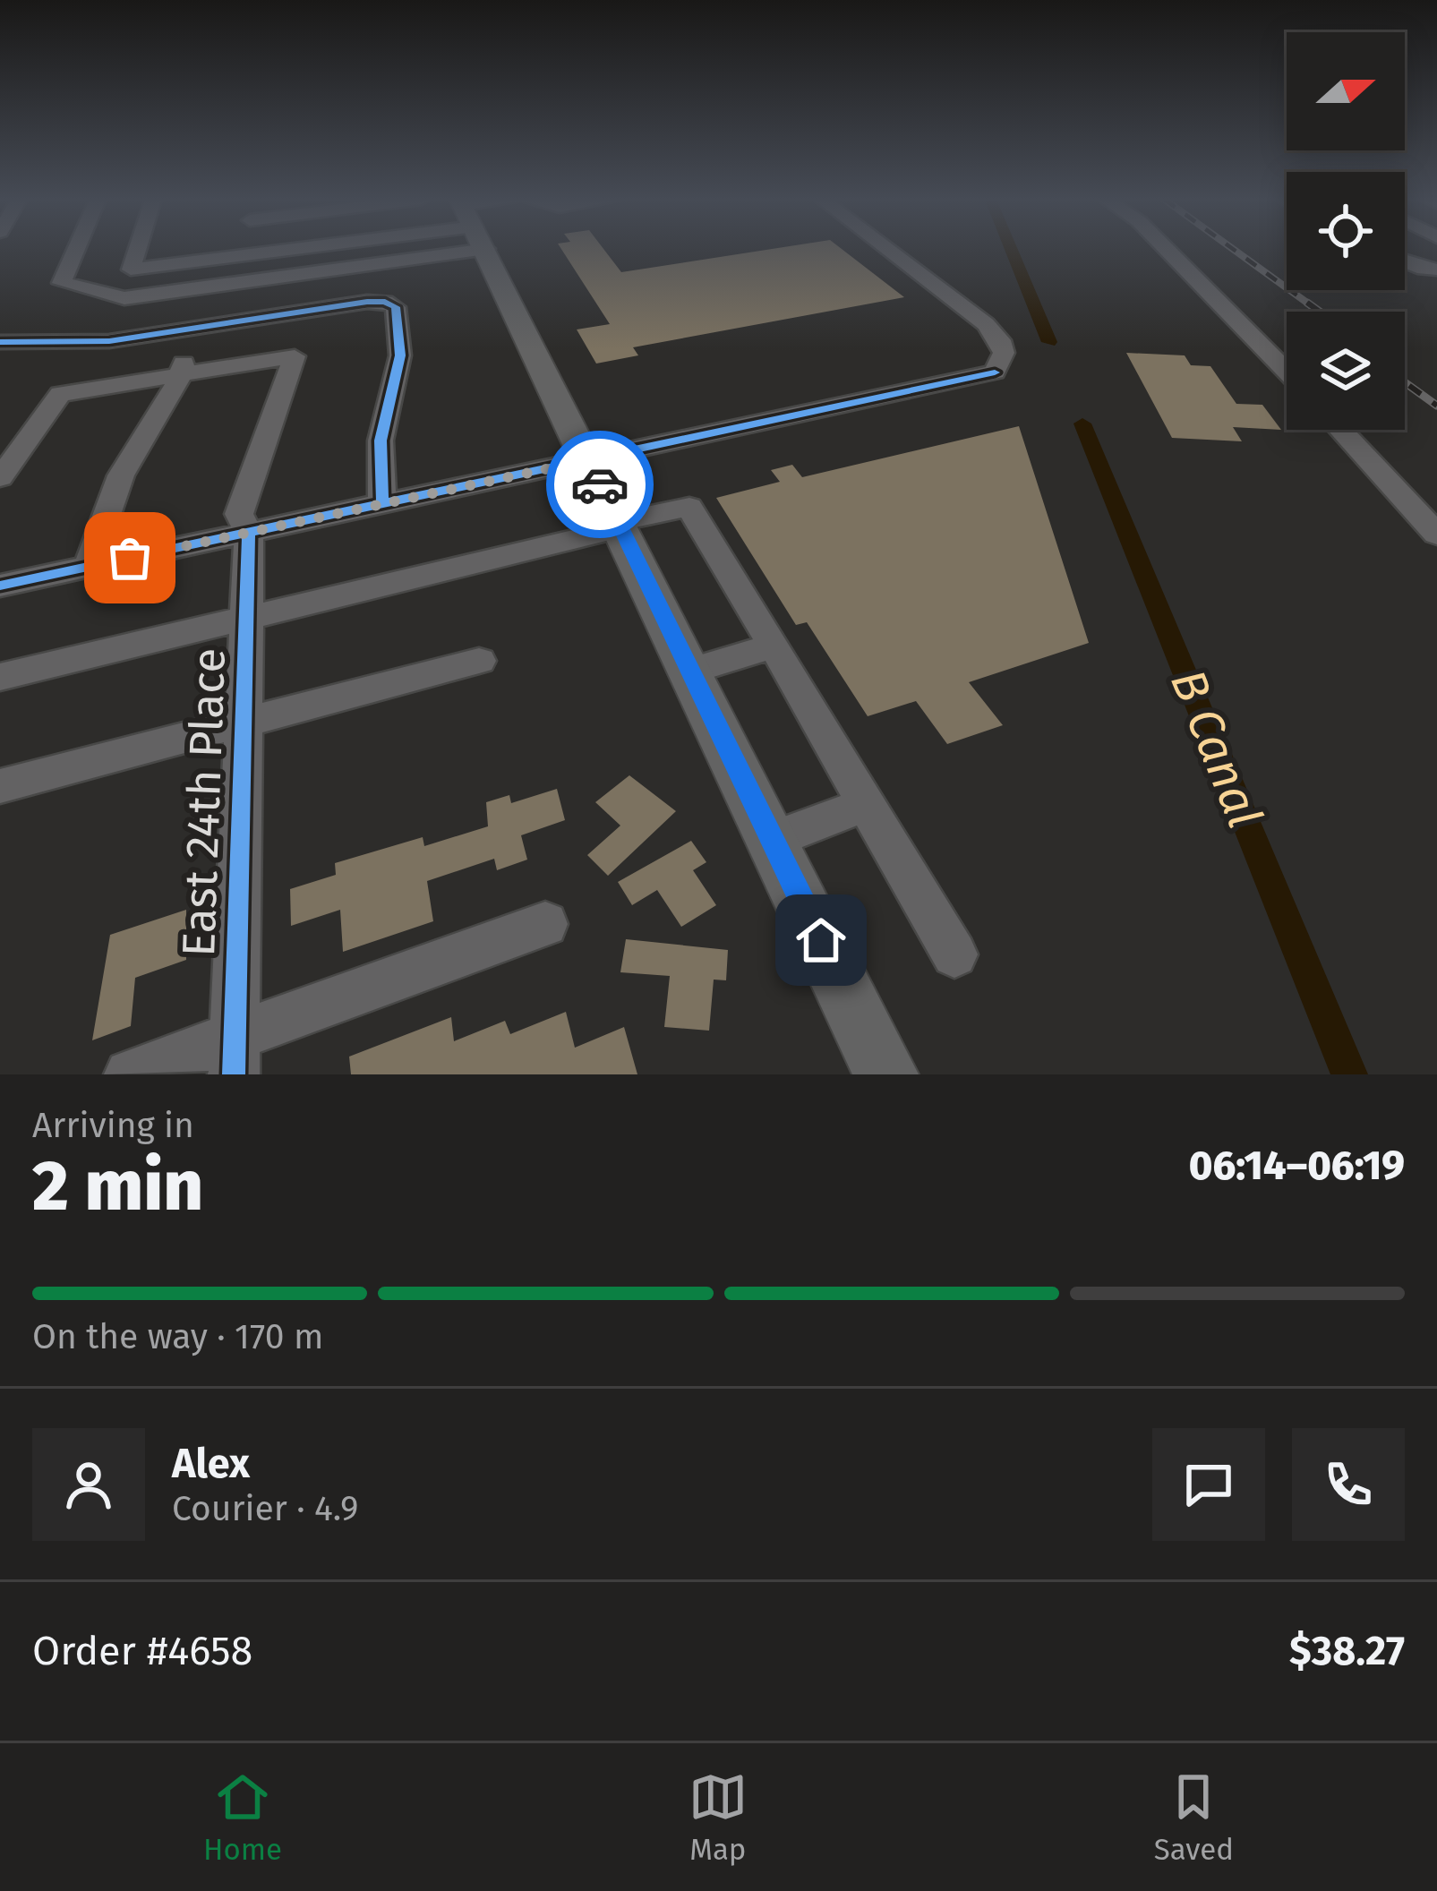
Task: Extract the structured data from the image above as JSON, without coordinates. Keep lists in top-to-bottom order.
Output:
{
  "streets": {
    "street": ["East 24th Place"]
  },
  "water": ["B Canal"],
  "north": "right",
  "page": {
    "heading": ["2 min", "Arriving in", "06:14–06:19"],
    "panel": [
      "Alex",
      "Courier · 4.9",
      "Order #4658",
      "$38.27"
    ],
    "bar": "On the way · 170 m",
    "tabs": ["Home", "Map", "Saved"]
  }
}
